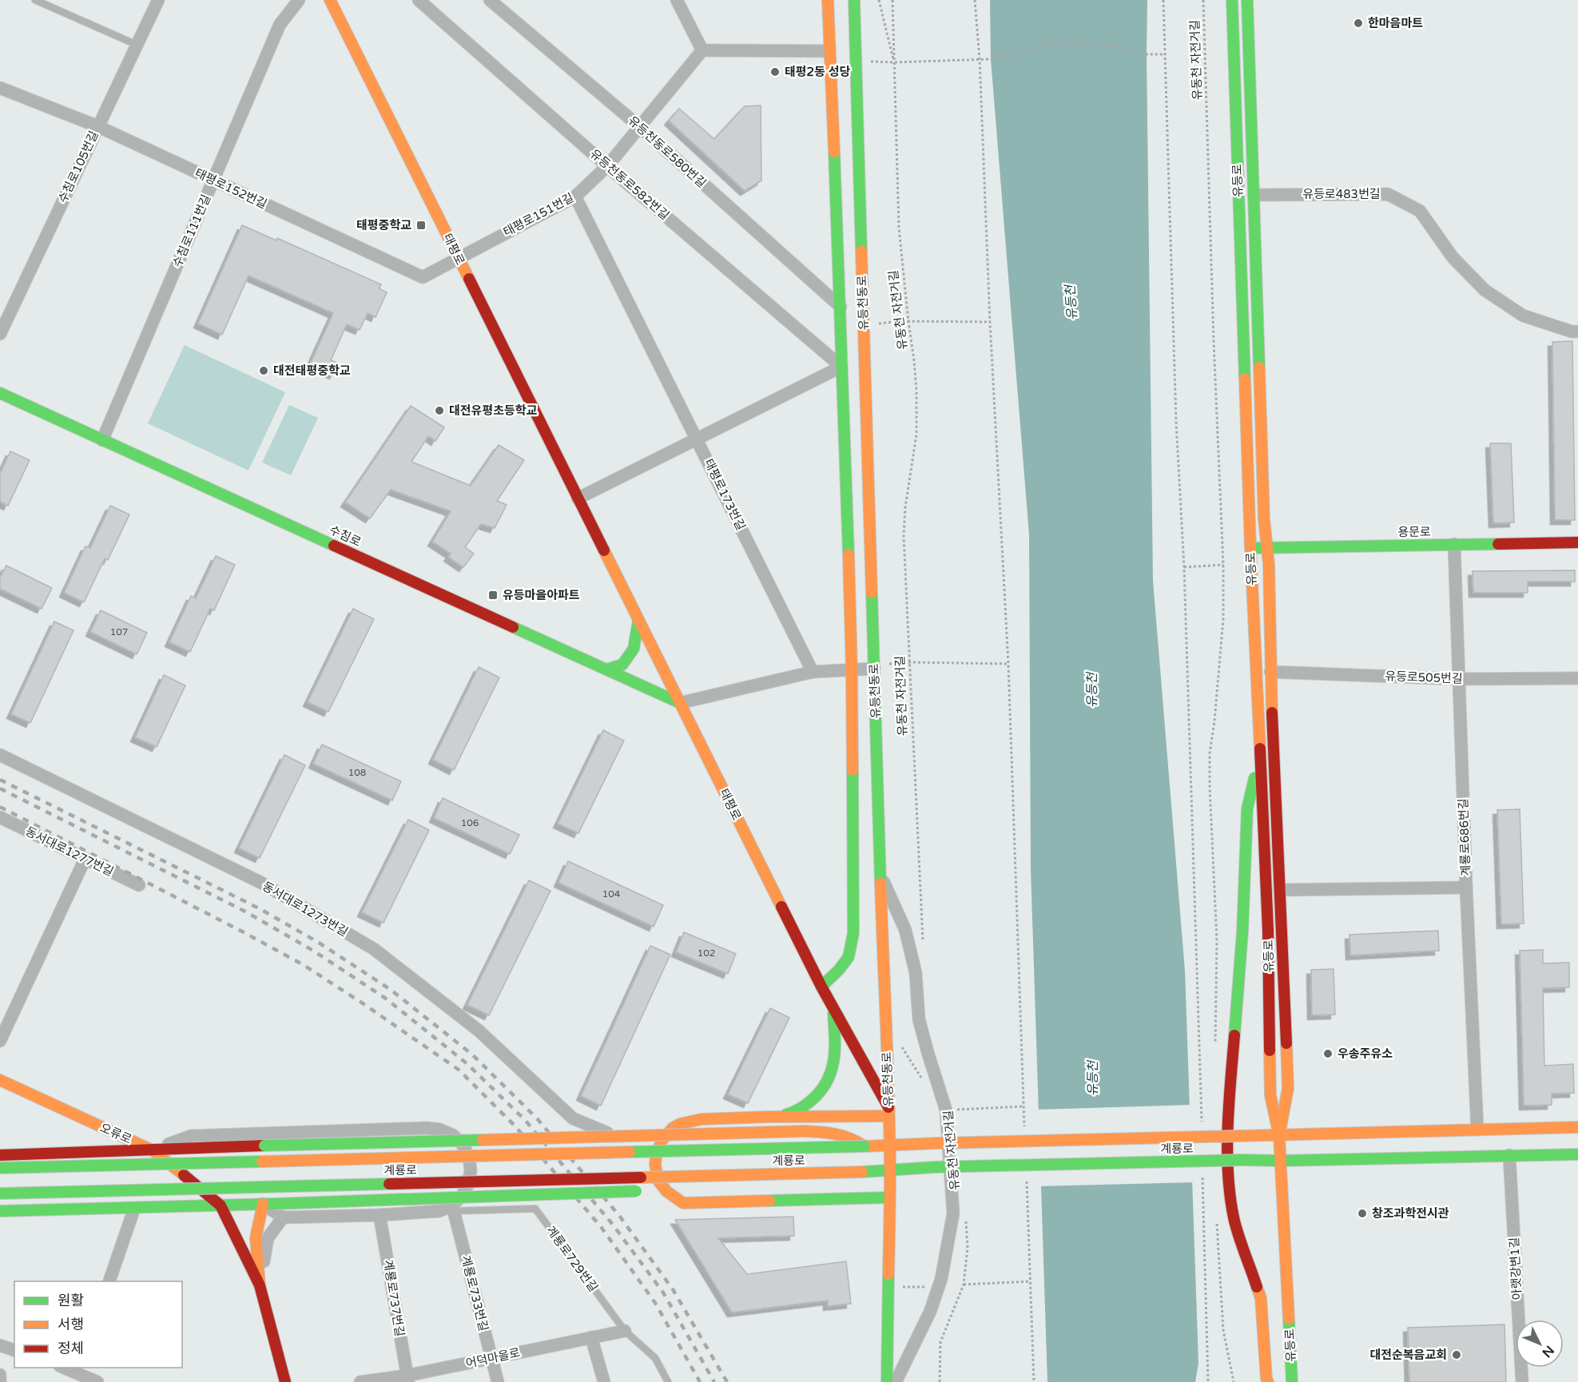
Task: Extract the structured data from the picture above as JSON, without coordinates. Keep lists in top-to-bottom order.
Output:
{
  "streets": {
    "main road": [
      "유등로",
      "태평로",
      "유등천동로",
      "용문로",
      "수침로",
      "오류로",
      "계룡로"
    ],
    "street": [
      "유등천동로580번길",
      "수침로105번길",
      "유등천동로582번길",
      "태평로152번길",
      "유등로483번길",
      "태평로151번길",
      "수침로111번길",
      "태평로173번길",
      "유등로505번길",
      "계룡로686번길",
      "동서대로1277번길",
      "동서대로1273번길",
      "아랫강변1길",
      "계룡로733번길",
      "계룡로737번길",
      "어덕마을로"
    ],
    "lane": ["계룡로729번길"],
    "path": ["유동천 자전거길"]
  },
  "crossings": [
    ["유등천동로580번길", "태평로151번길"],
    ["유등천동로580번길", "유등천동로"],
    ["수침로105번길", "태평로152번길"],
    ["유등로", "유등로483번길"],
    ["유등로", "용문로"],
    ["유등로", "유등로505번길"],
    ["유등로", "계룡로"],
    ["유등천동로582번길", "태평로151번길"],
    ["유등천동로582번길", "유등천동로"],
    ["태평로152번길", "태평로151번길"],
    ["태평로152번길", "수침로111번길"],
    ["태평로152번길", "태평로"],
    ["태평로151번길", "태평로"],
    ["태평로151번길", "태평로173번길"],
    ["수침로111번길", "수침로"],
    ["태평로", "유등천동로"],
    ["태평로", "수침로"],
    ["유등천동로", "계룡로"],
    ["용문로", "계룡로686번길"],
    ["유등로505번길", "계룡로686번길"],
    ["계룡로686번길", "계룡로"],
    ["계룡로", "아랫강변1길"],
    ["계룡로729번길", "계룡로733번길"],
    ["계룡로729번길", "어덕마을로"],
    ["계룡로733번길", "어덕마을로"],
    ["계룡로737번길", "어덕마을로"]
  ],
  "water": ["유등천"],
  "places": {
    "other": [
      "한마음마트",
      "태평2동 성당",
      "대전태평중학교",
      "대전유평초등학교",
      "우송주유소",
      "창조과학전시관",
      "대전순복음교회"
    ],
    "transit": ["태평중학교", "유등마을아파트"]
  },
  "house_numbers": [
    "107",
    "108",
    "106",
    "104",
    "102"
  ],
  "legend": ["원활", "서행", "정체"],
  "north": "bottom right"
}
